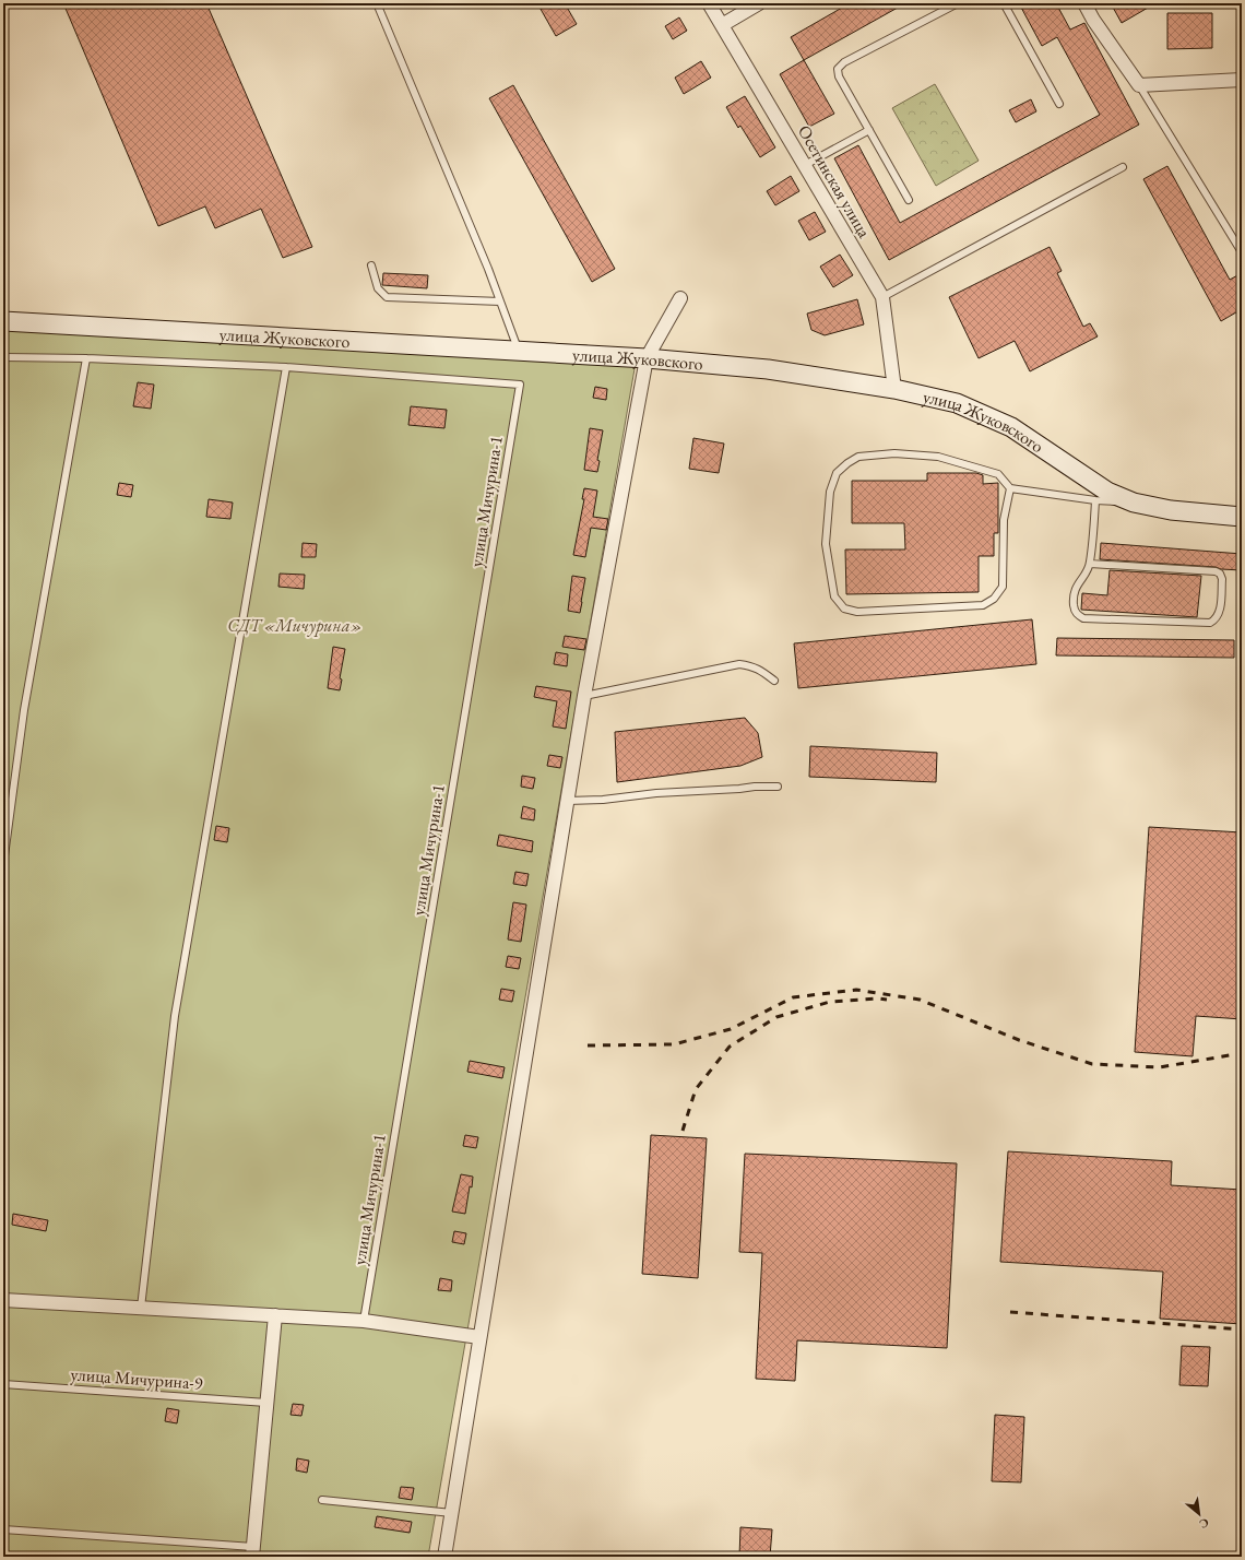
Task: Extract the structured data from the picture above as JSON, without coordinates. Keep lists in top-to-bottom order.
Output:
{
  "streets": {
    "main road": ["улица Жуковского"],
    "street": ["Осетинская улица"],
    "lane": ["улица Мичурина-1", "улица Мичурина-9"]
  },
  "crossings": [
    ["Осетинская улица", "улица Жуковского"]
  ],
  "parks": ["СДТ «Мичурина»"],
  "north": "bottom right"
}
